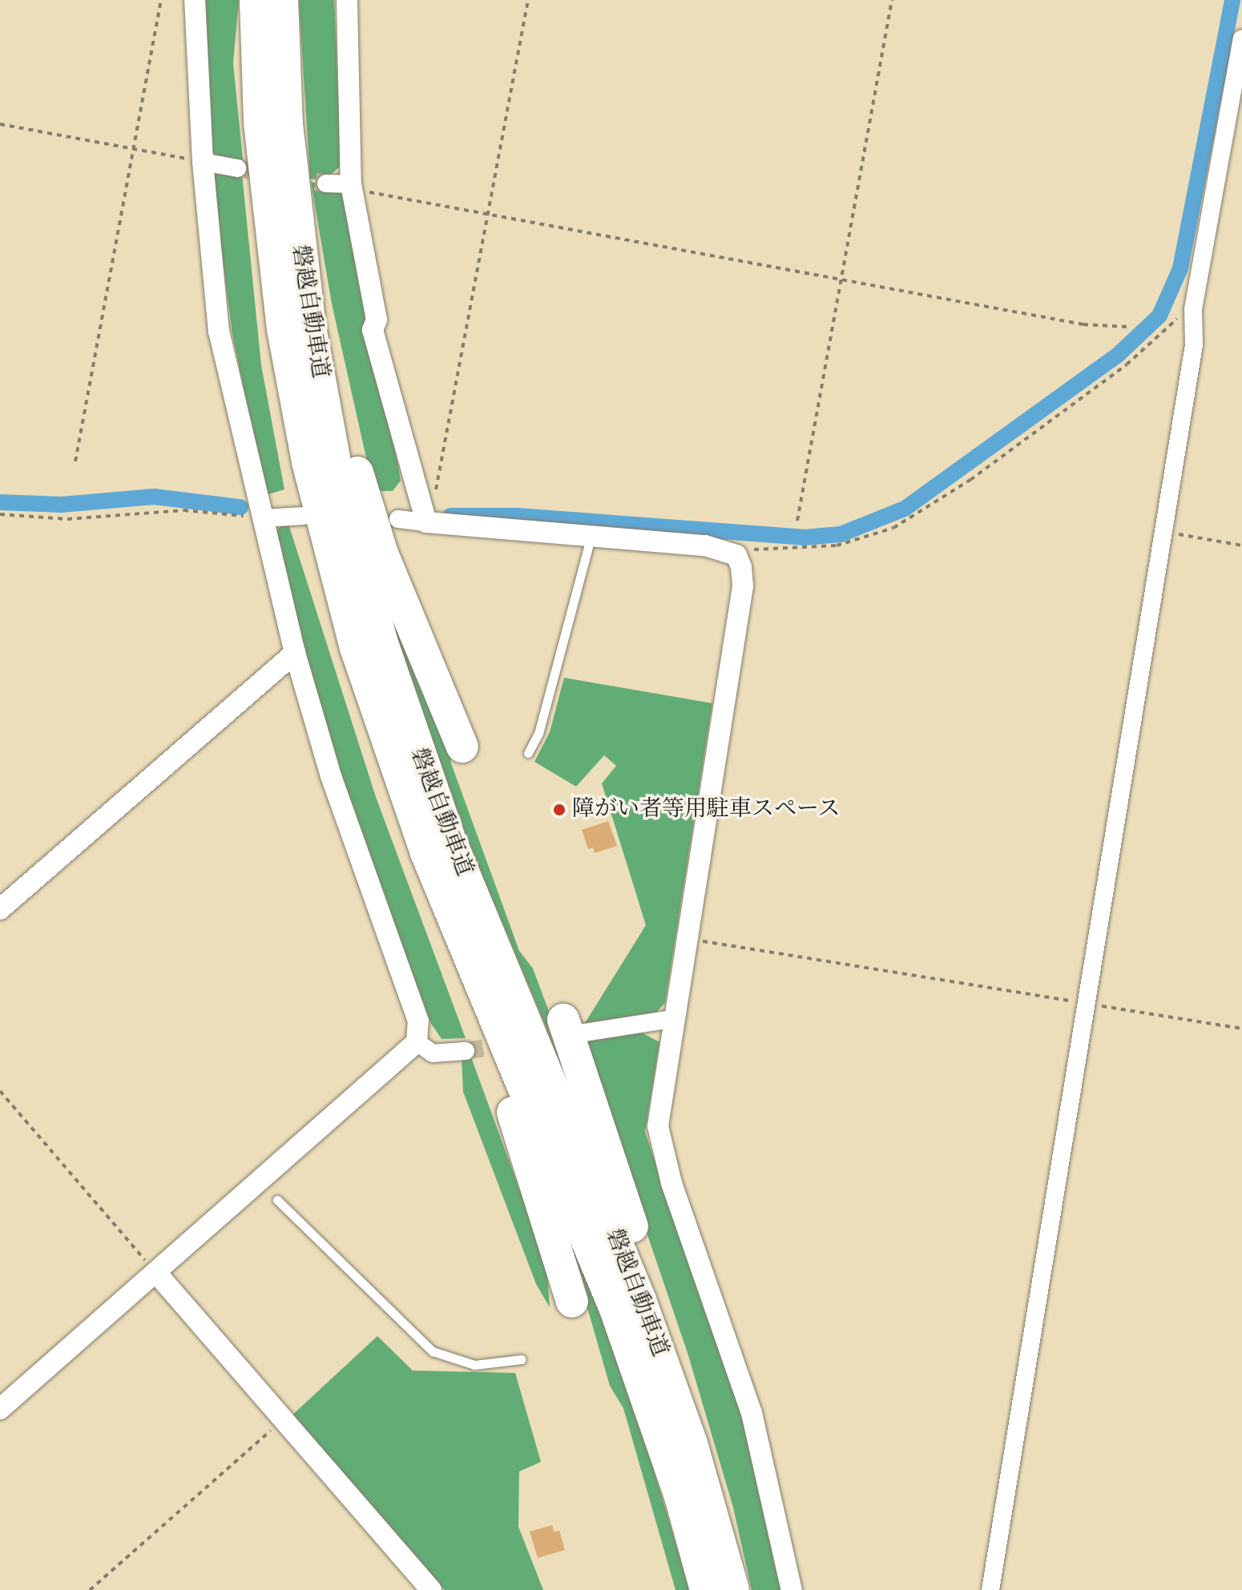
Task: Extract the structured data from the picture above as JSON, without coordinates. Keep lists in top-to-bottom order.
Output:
{
  "streets": {
    "highway": ["磐越自動車道"]
  },
  "places": ["障がい者等用駐車スペース"]
}
